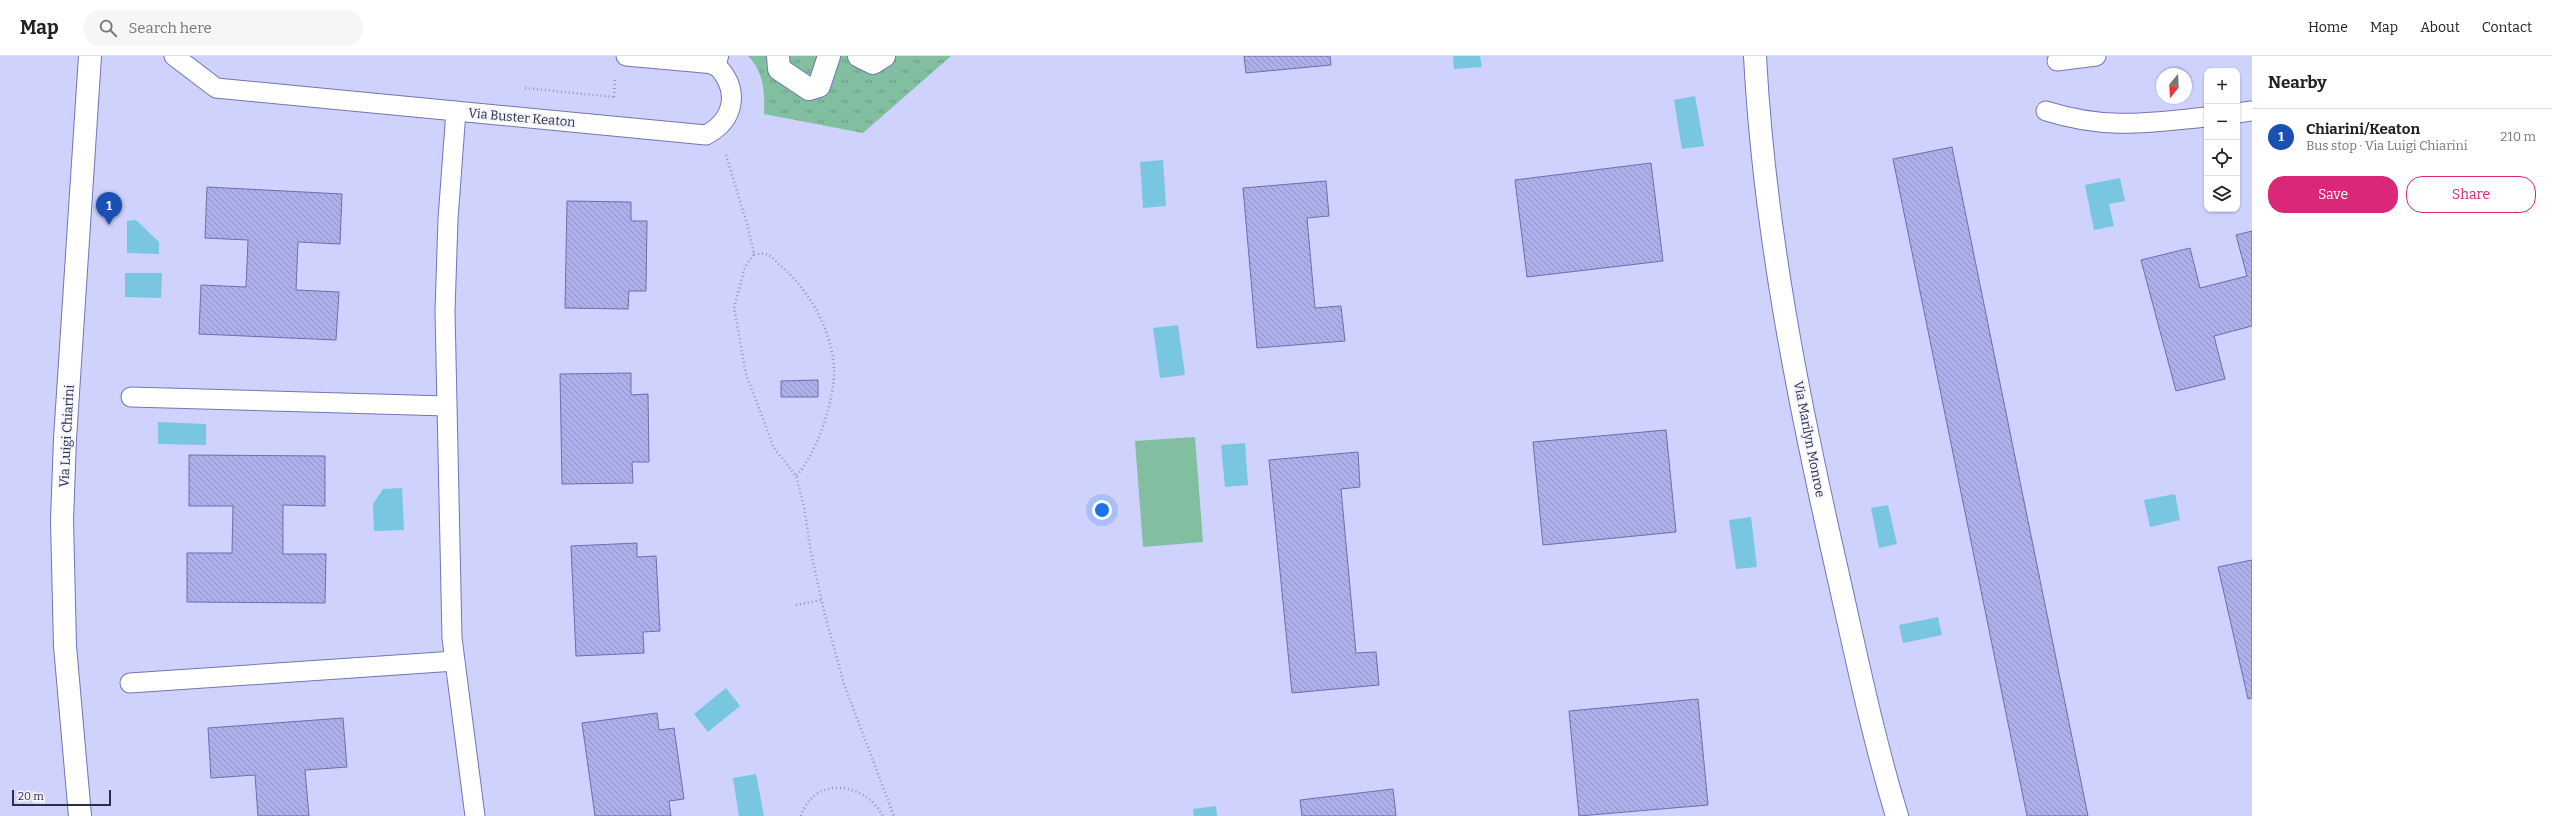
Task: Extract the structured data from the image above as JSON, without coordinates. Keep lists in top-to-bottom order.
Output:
{
  "streets": {
    "street": ["Via Luigi Chiarini", "Via Marilyn Monroe"],
    "lane": ["Via Buster Keaton"]
  },
  "scale_bar": "20 m",
  "north": "bottom",
  "page": {
    "header": "Map",
    "search": "Search here",
    "nav": [
      "Home",
      "Map",
      "About",
      "Contact"
    ],
    "heading": "Nearby",
    "map_buttons": ["+", "−"],
    "list": [
      {
        "mark": "1",
        "name": "Chiarini/Keaton",
        "note": "Bus stop · Via Luigi Chiarini",
        "value": "210 m"
      }
    ],
    "buttons": ["Save", "Share"],
    "pins": "1",
    "scale": "20 m"
  }
}
